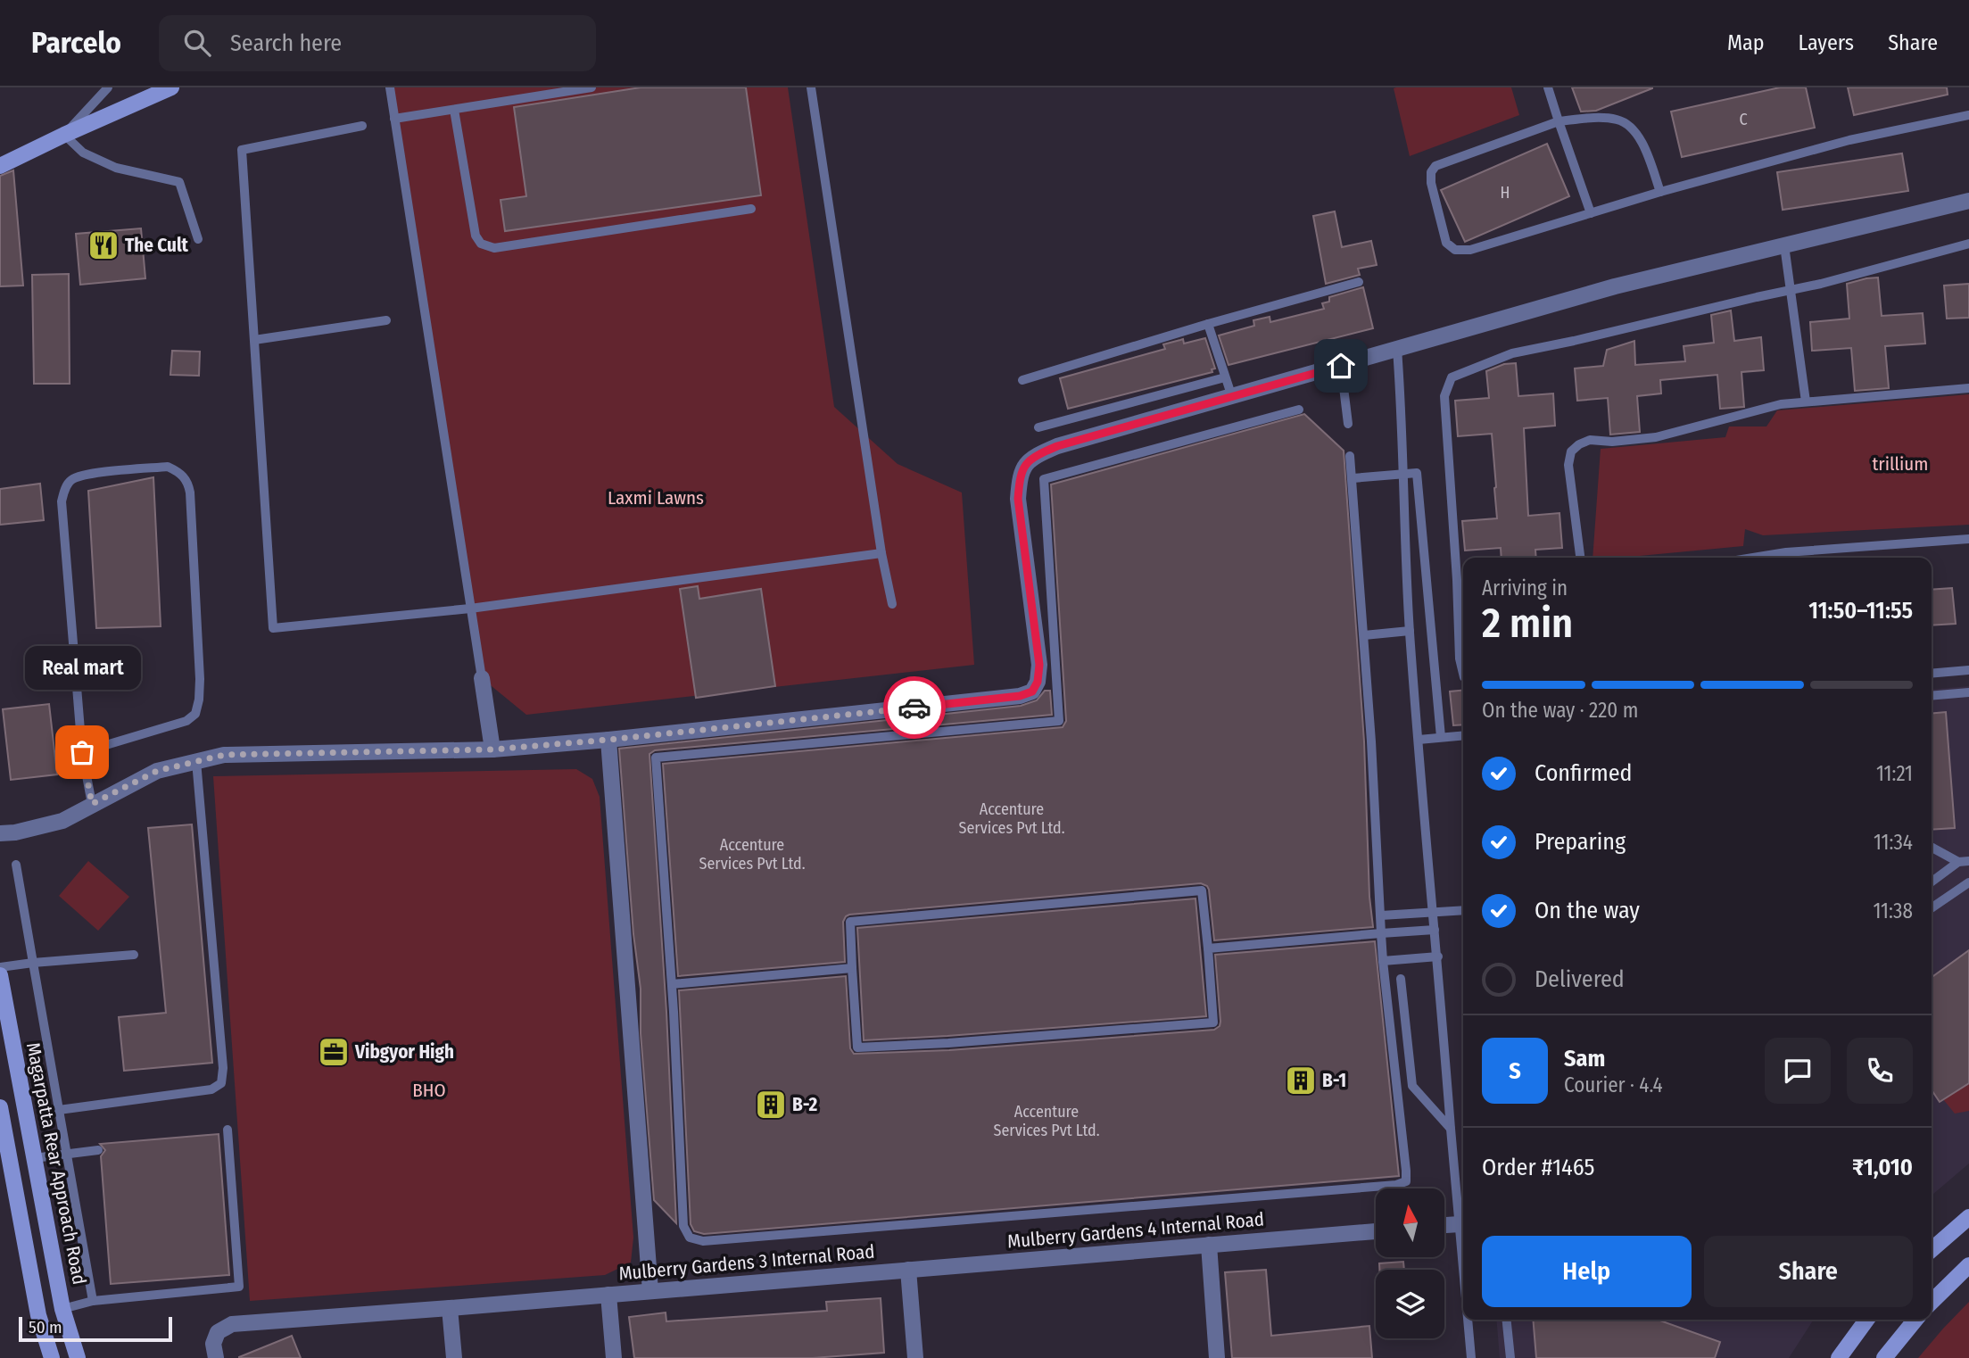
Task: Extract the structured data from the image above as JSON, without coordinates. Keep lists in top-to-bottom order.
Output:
{
  "streets": {
    "street": ["Magarpatta Rear Approach Road", "Mulberry Gardens 4 Internal Road", "Mulberry Gardens 3 Internal Road"]
  },
  "crossings": [
    ["Mulberry Gardens 4 Internal Road", "Mulberry Gardens 3 Internal Road"]
  ],
  "parks": ["trillium", "Laxmi Lawns", "BHO"],
  "places": {
    "restaurant": ["The Cult"],
    "other": ["Real mart"],
    "office": ["Vibgyor High"],
    "building": ["B-1", "B-2"]
  },
  "house_numbers": [
    "C",
    "H",
    "Accenture Services Pvt Ltd.",
    "Accenture Services Pvt Ltd.",
    "Accenture Services Pvt Ltd."
  ],
  "scale_bar": "50 m",
  "north": "top",
  "page": {
    "header": "Parcelo",
    "search": "Search here",
    "nav": ["Map", "Layers", "Share"],
    "heading": ["2 min", "Arriving in", "11:50–11:55"],
    "panel": [
      "Sam",
      "Courier · 4.4",
      "Order #1465",
      "₹1,010"
    ],
    "bubble": "Real mart",
    "bar": "On the way · 220 m",
    "list": [
      ["Confirmed", "11:21"],
      ["Preparing", "11:34"],
      ["On the way", "11:38"],
      "Delivered"
    ],
    "round": "S",
    "buttons": ["Help", "Share"],
    "scale": "50 m"
  }
}
